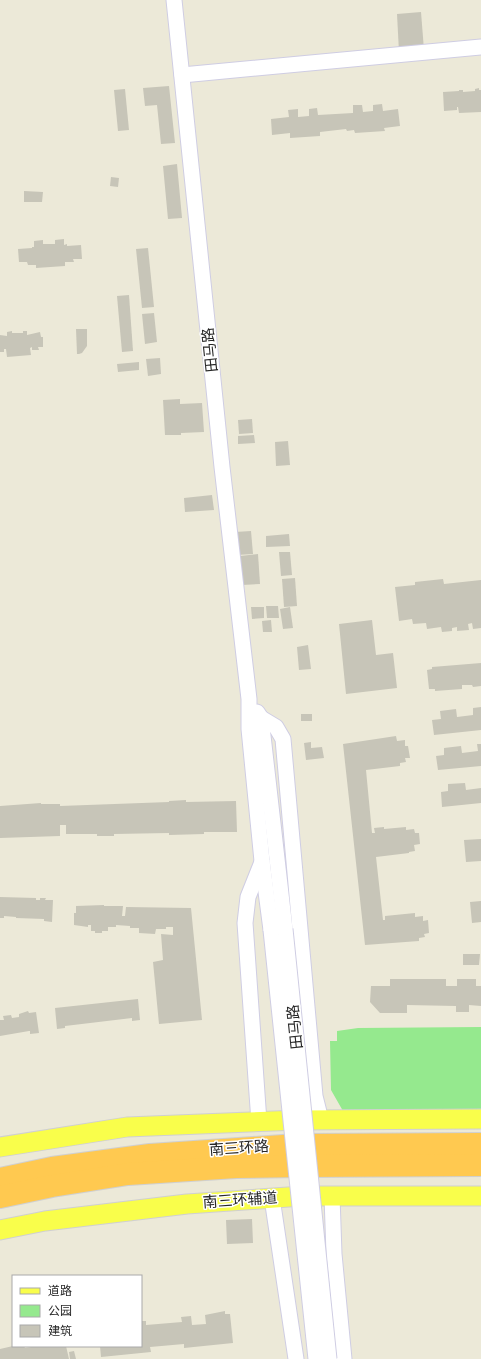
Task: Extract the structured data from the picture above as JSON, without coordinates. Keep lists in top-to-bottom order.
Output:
{
  "streets": {
    "highway": ["南三环路"],
    "main road": ["南三环辅道"],
    "street": ["田马路"]
  },
  "legend": ["道路", "公园", "建筑"]
}
